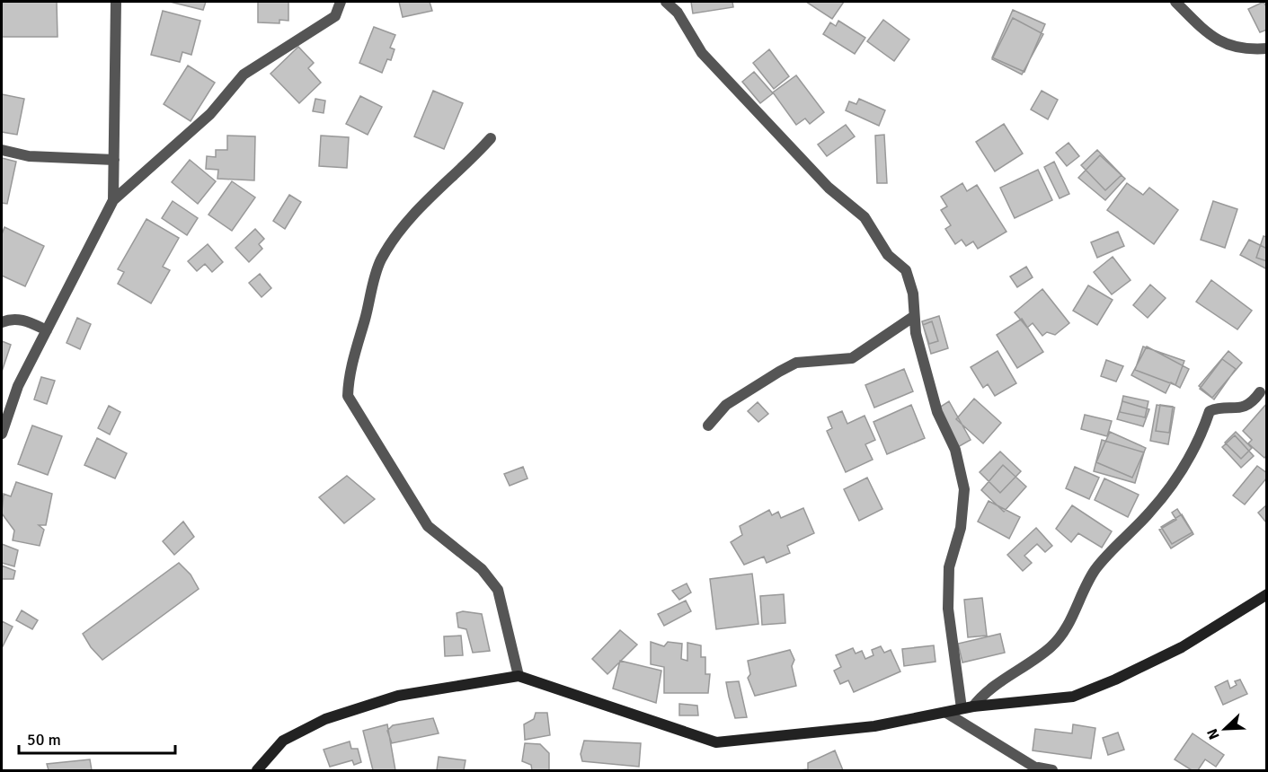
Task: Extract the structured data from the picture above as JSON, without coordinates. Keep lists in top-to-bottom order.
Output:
{
  "scale_bar": "50 m",
  "north": "bottom left"
}
